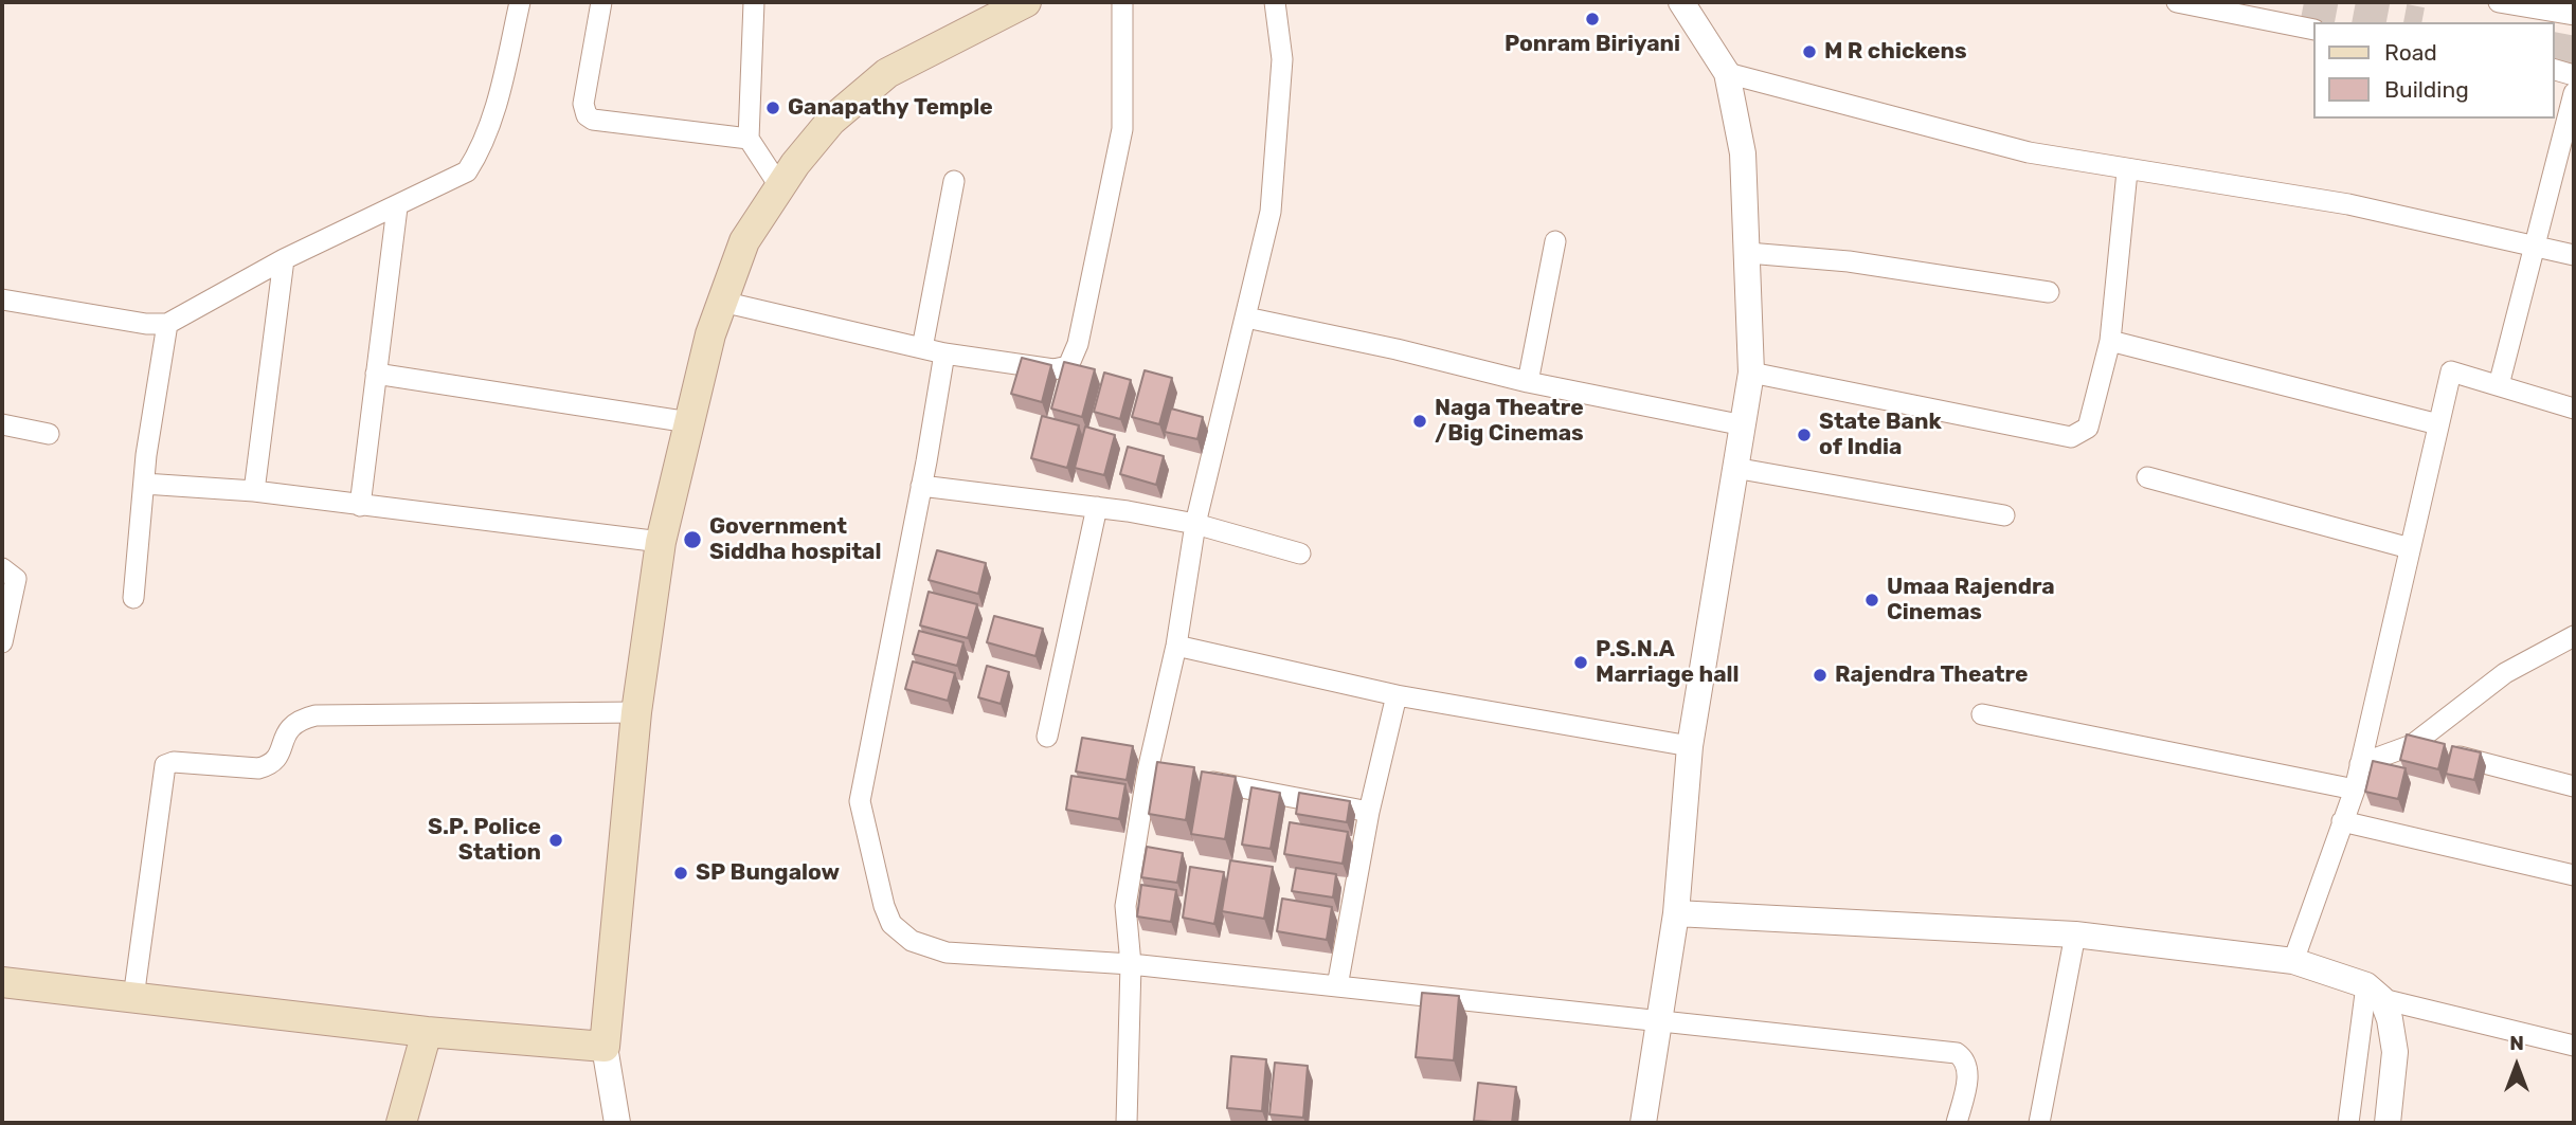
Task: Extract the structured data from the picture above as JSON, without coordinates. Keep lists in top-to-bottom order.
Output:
{
  "places": [
    "Ponram Biriyani",
    "M R chickens",
    "Ganapathy Temple",
    "Naga Theatre /Big Cinemas",
    "State Bank of India",
    "Government Siddha hospital",
    "Umaa Rajendra Cinemas",
    "P.S.N.A Marriage hall",
    "Rajendra Theatre",
    "S.P. Police Station",
    "SP Bungalow"
  ],
  "legend": ["Road", "Building"],
  "north": "top"
}
